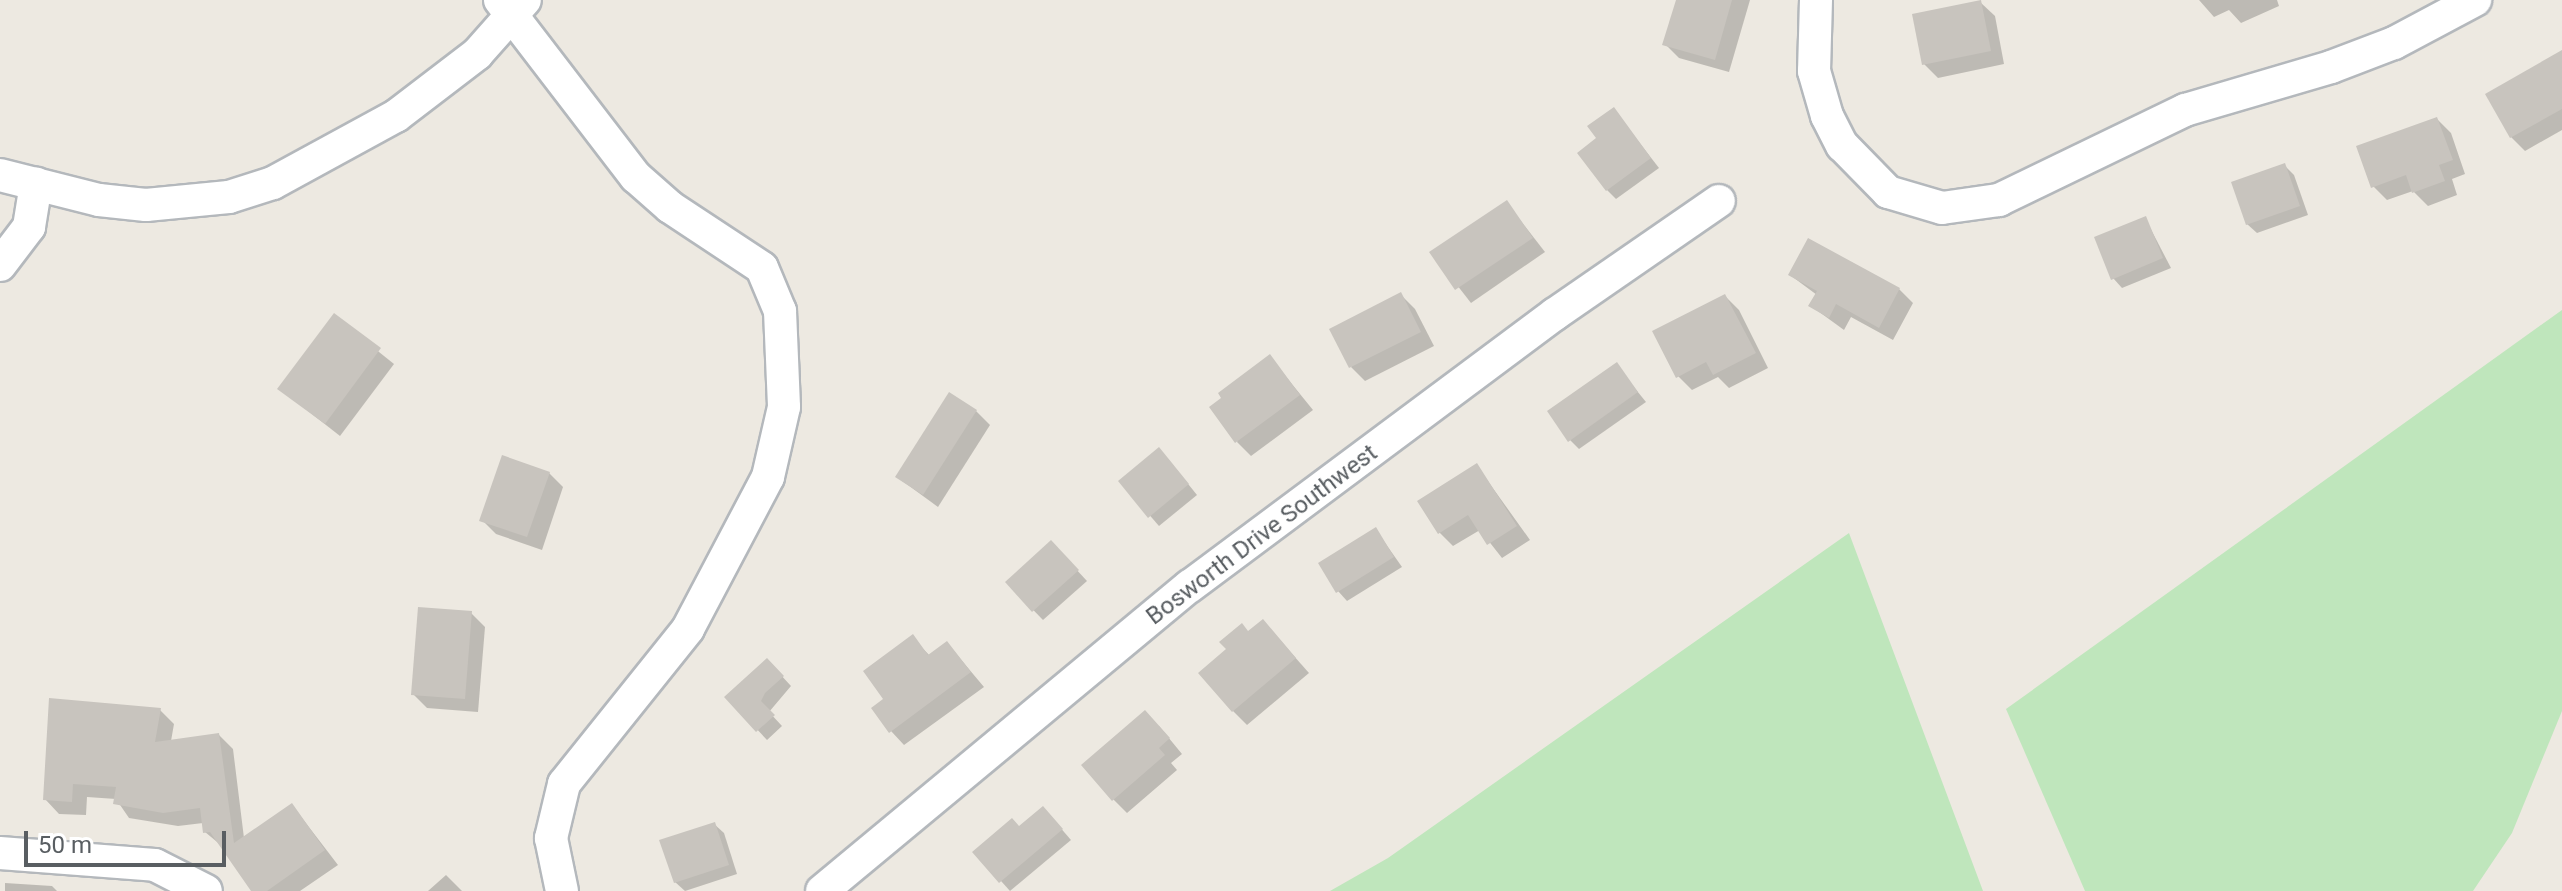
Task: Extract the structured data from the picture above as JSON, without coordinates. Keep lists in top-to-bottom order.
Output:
{
  "streets": {
    "street": ["Bosworth Drive Southwest"]
  },
  "scale_bar": "50 m"
}
